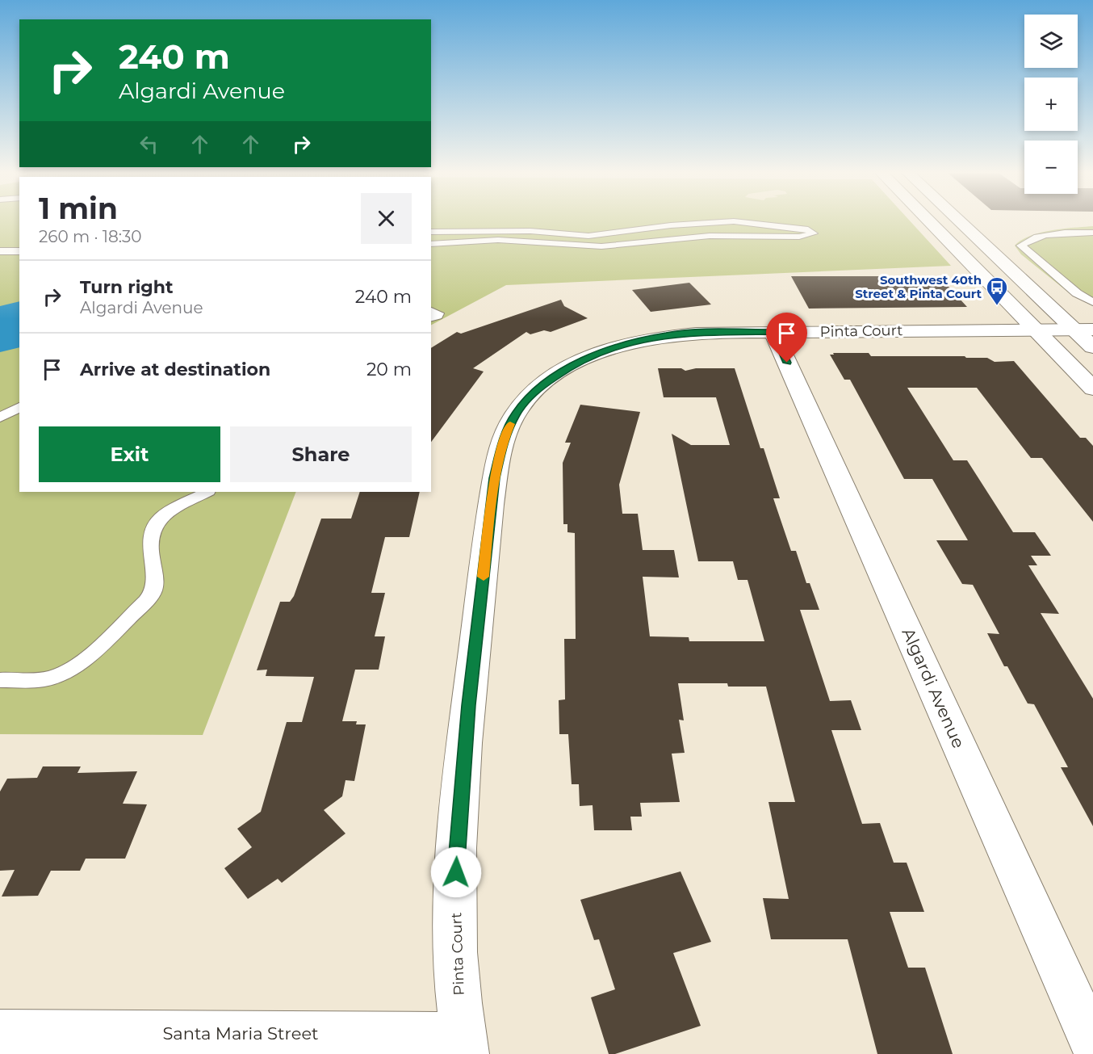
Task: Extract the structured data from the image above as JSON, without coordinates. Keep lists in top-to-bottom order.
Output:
{
  "streets": {
    "street": ["Pinta Court", "Algardi Avenue", "Santa Maria Street"]
  },
  "crossings": [
    ["Pinta Court", "Algardi Avenue"],
    ["Pinta Court", "Santa Maria Street"]
  ],
  "places": {
    "bus stop": ["Southwest 40th Street & Pinta Court"]
  },
  "page": {
    "map_buttons": ["+", "−"],
    "turn": ["240 m", "Algardi Avenue"],
    "heading": ["1 min", "260 m · 18:30"],
    "list": [
      {
        "name": "Turn right",
        "note": "Algardi Avenue",
        "value": "240 m"
      },
      {
        "name": "Arrive at destination",
        "value": "20 m"
      }
    ],
    "buttons": ["Exit", "Share"]
  }
}
